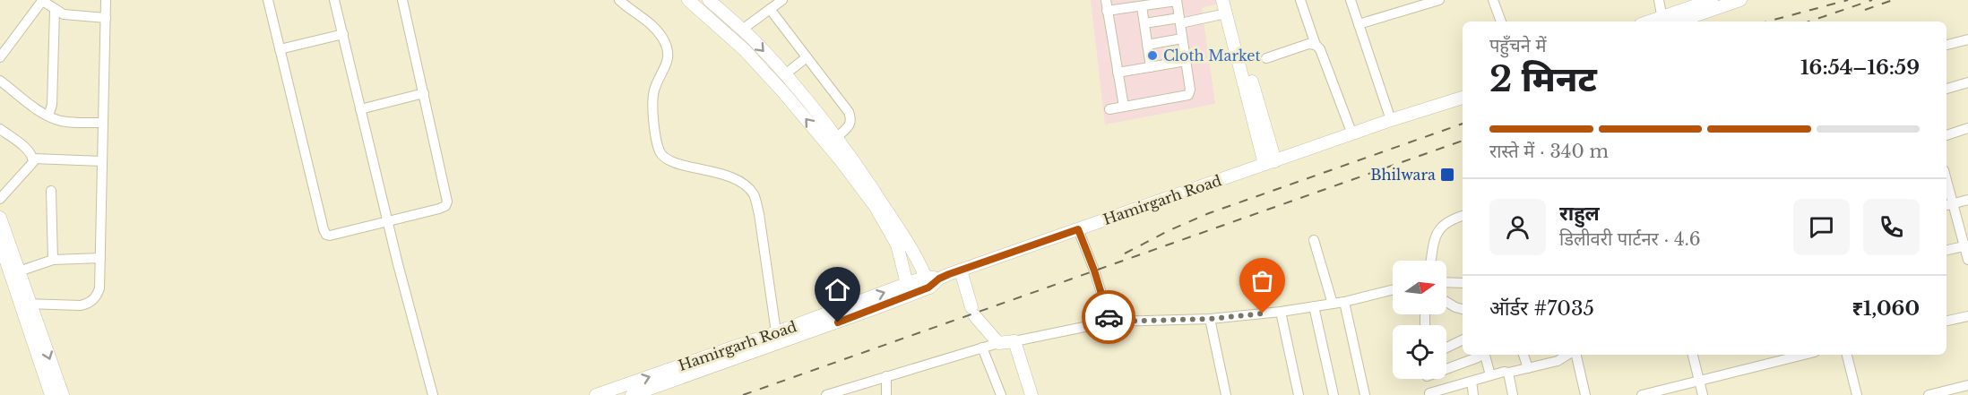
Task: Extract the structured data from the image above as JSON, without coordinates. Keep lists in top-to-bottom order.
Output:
{
  "streets": {
    "main road": ["Hamirgarh Road"]
  },
  "places": {
    "other": ["Cloth Market"],
    "transit": ["Bhilwara"]
  },
  "north": "right",
  "page": {
    "heading": ["2 मिनट", "पहुँचने में", "16:54–16:59"],
    "panel": [
      "राहुल",
      "डिलीवरी पार्टनर · 4.6",
      "ऑर्डर #7035",
      "₹1,060"
    ],
    "bar": "रास्ते में · 340 m"
  }
}
